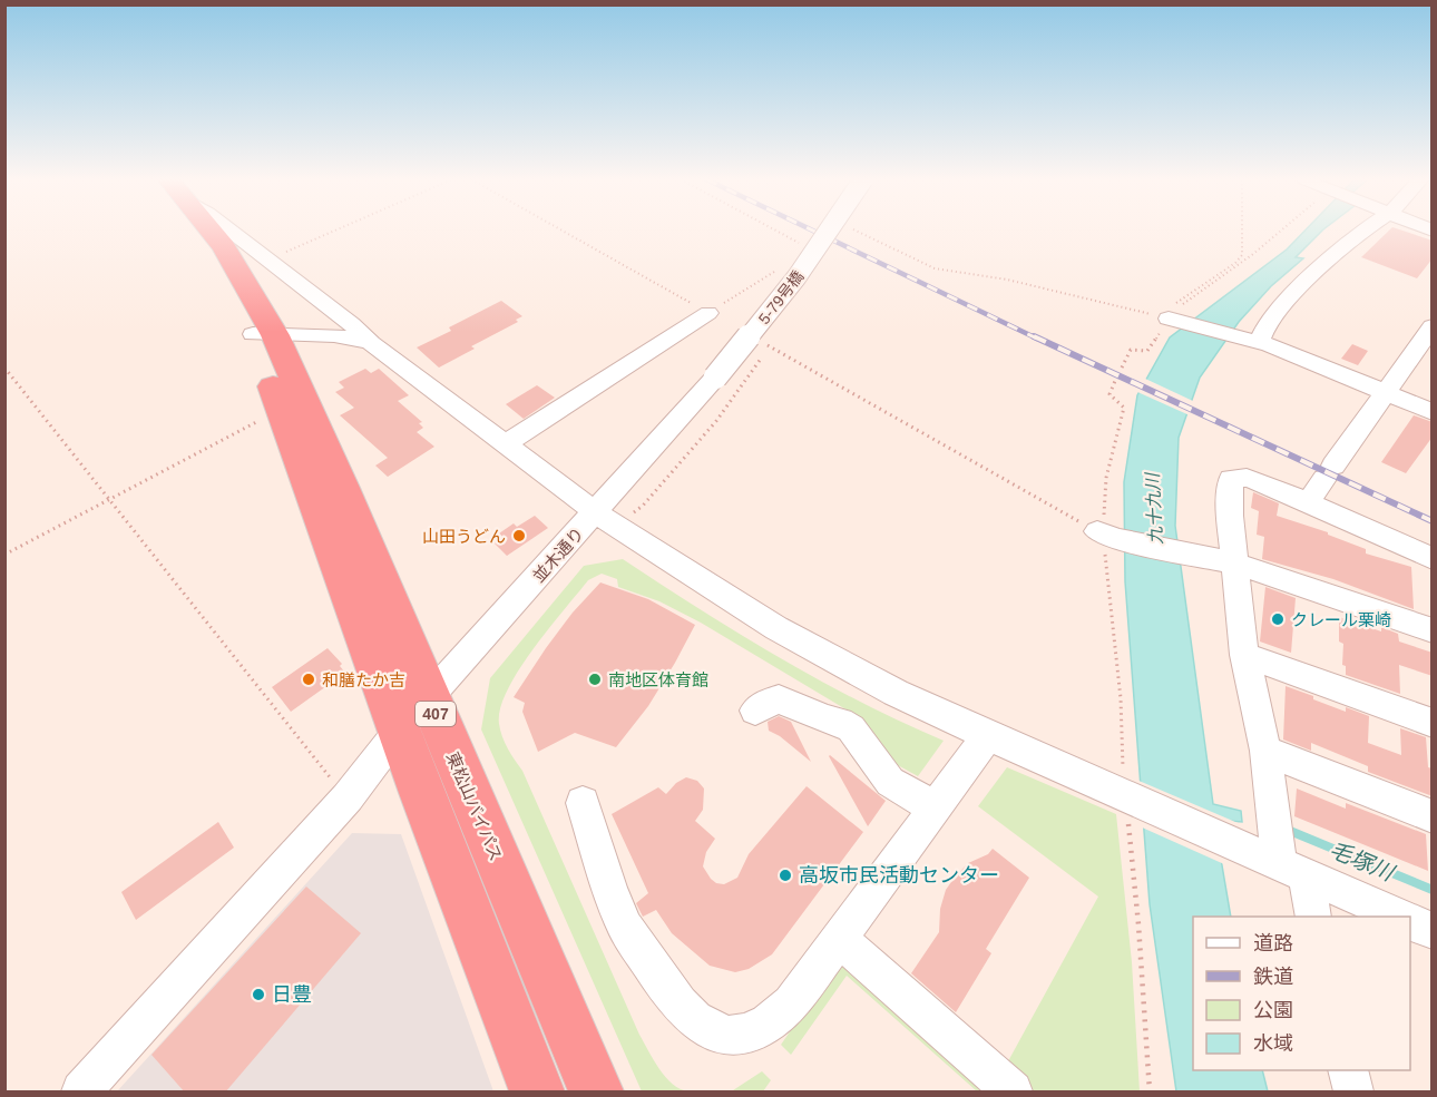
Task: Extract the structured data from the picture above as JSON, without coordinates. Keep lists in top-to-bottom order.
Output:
{
  "streets": {
    "highway": ["407", "東松山バイパス"],
    "street": ["5-79号橋", "並木通り"]
  },
  "crossings": [
    ["5-79号橋", "並木通り"],
    ["並木通り", "407"],
    ["並木通り", "東松山バイパス"],
    ["407", "東松山バイパス"]
  ],
  "water": ["九十九川", "毛塚川"],
  "places": [
    "山田うどん",
    "クレール栗崎",
    "和膳たか吉",
    "南地区体育館",
    "高坂市民活動センター",
    "日豊"
  ],
  "legend": [
    "道路",
    "鉄道",
    "公園",
    "水域"
  ]
}
